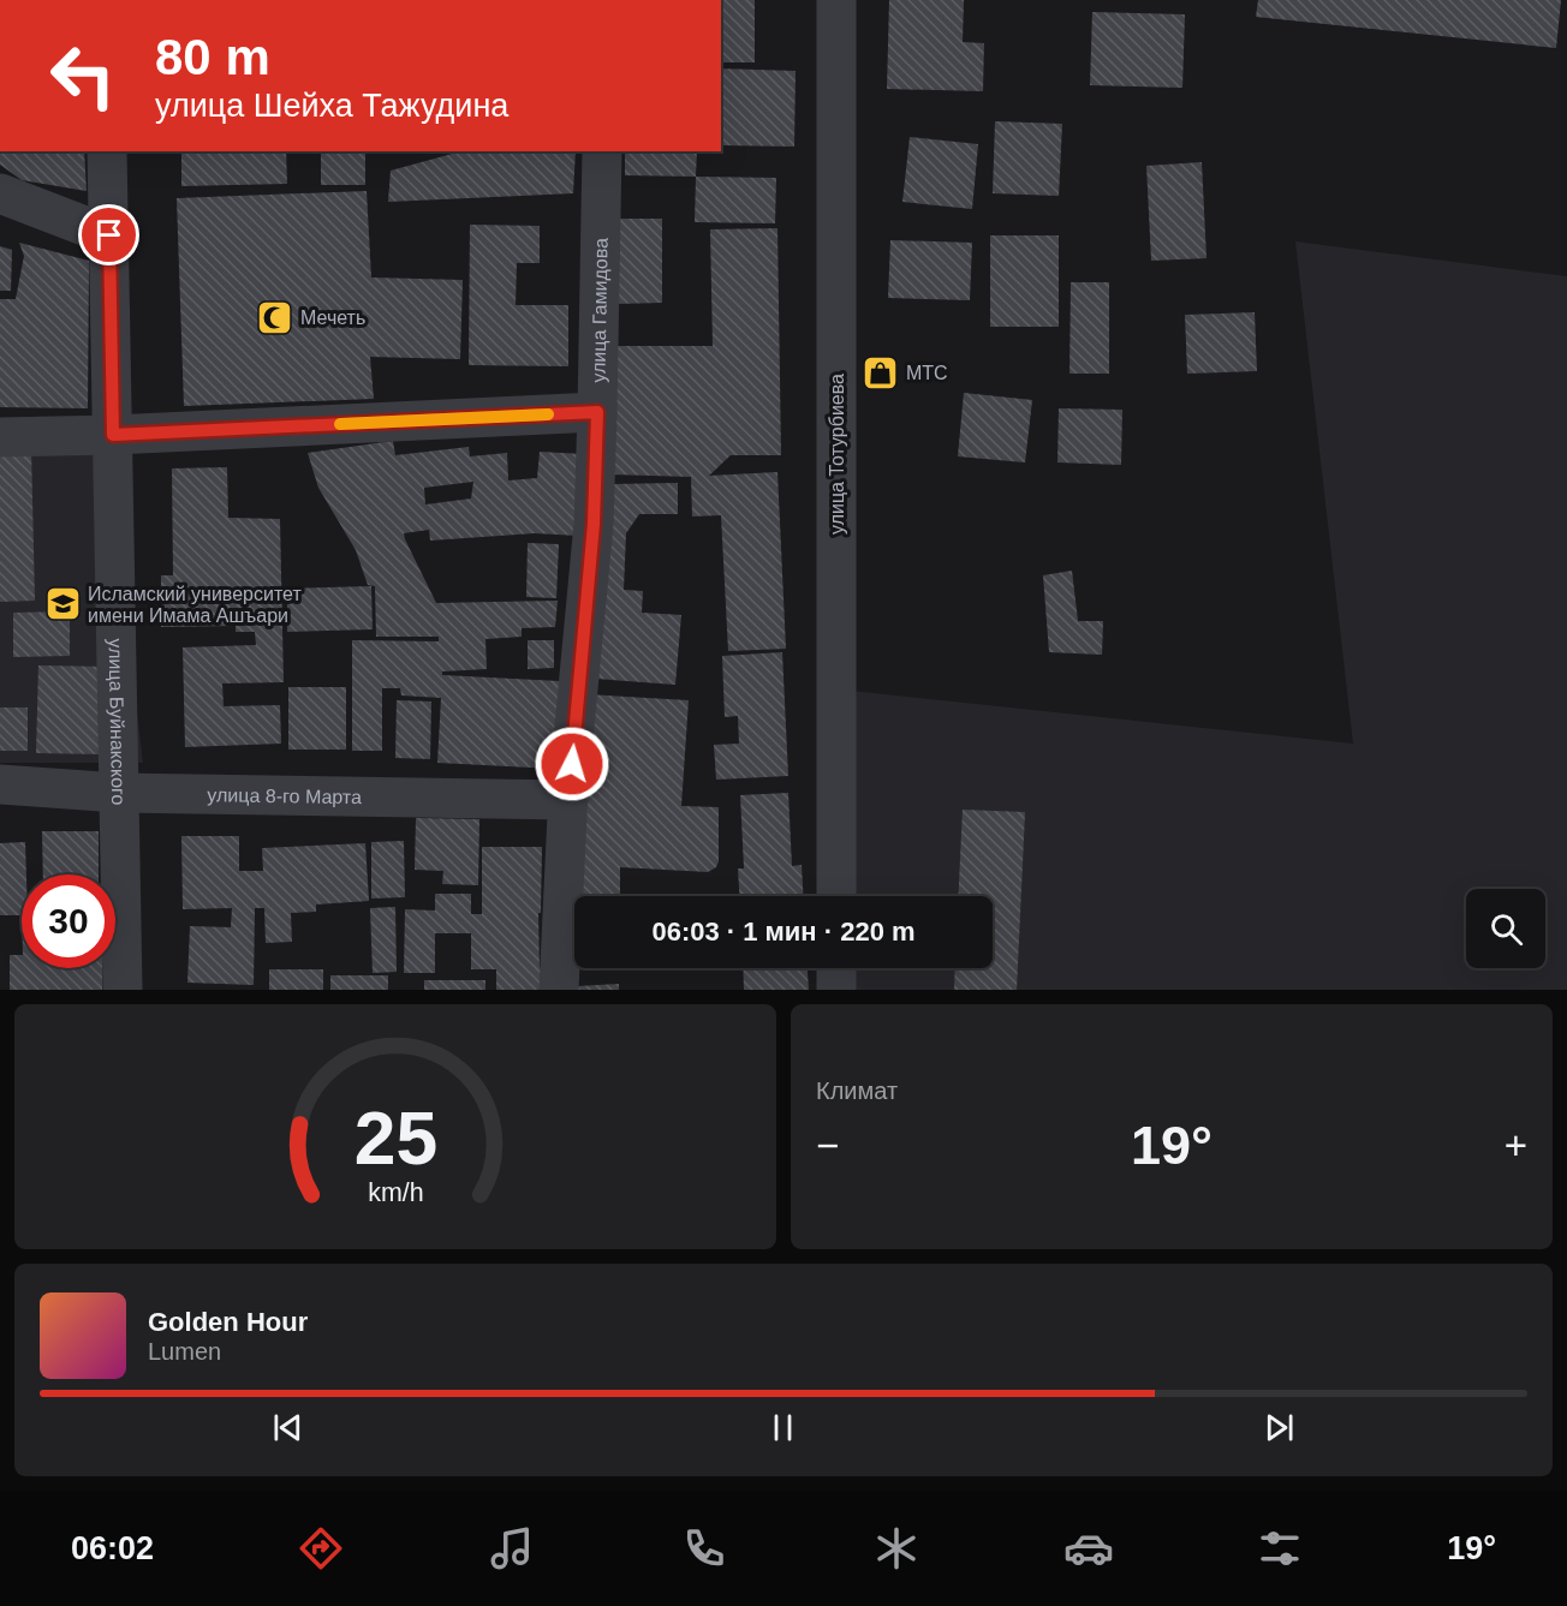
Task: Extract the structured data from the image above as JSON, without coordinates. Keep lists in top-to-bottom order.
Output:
{
  "streets": {
    "street": [
      "улица Гамидова",
      "улица Тотурбиева",
      "улица Буйнакского",
      "улица 8-го Марта"
    ]
  },
  "crossings": [
    ["улица Гамидова", "улица 8-го Марта"],
    ["улица Буйнакского", "улица 8-го Марта"]
  ],
  "places": {
    "mosque": ["Мечеть"],
    "shop": ["МТС"],
    "school or university": ["Исламский университет имени Имама Ашъари"]
  },
  "page": {
    "turn": ["80 m", "улица Шейха Тажудина"],
    "limit": "30",
    "trip": "06:03 · 1 мин · 220 m",
    "tile": "Климат",
    "heat": ["−", "19°", "+"],
    "song": ["Golden Hour", "Lumen"],
    "tabs": ["06:02", "19°"],
    "gauge": ["25", "km/h"]
  }
}
